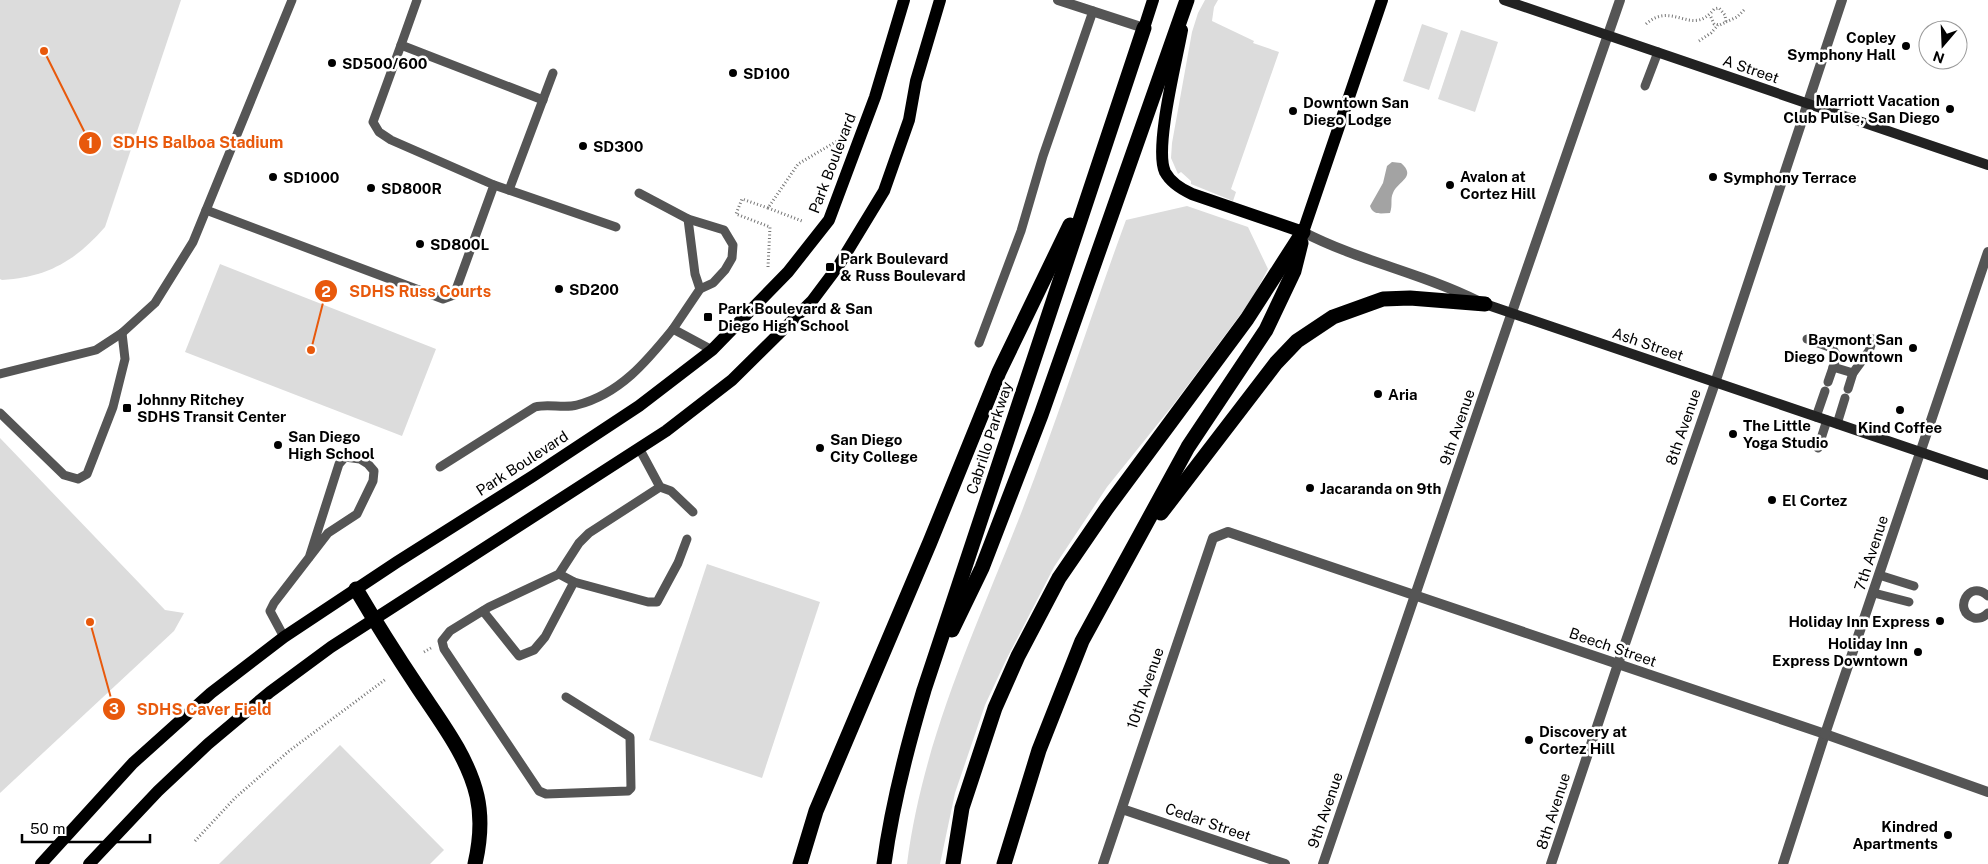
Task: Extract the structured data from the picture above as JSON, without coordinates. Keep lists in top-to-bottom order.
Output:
{
  "streets": {
    "highway": ["Cabrillo Parkway"],
    "main road": ["A Street", "Park Boulevard", "Ash Street"],
    "street": [
      "9th Avenue",
      "8th Avenue",
      "7th Avenue",
      "Beech Street",
      "10th Avenue",
      "Cedar Street"
    ]
  },
  "crossings": [
    ["A Street", "9th Avenue"],
    ["A Street", "8th Avenue"],
    ["Ash Street", "9th Avenue"],
    ["Ash Street", "8th Avenue"],
    ["Ash Street", "7th Avenue"],
    ["9th Avenue", "Beech Street"],
    ["8th Avenue", "Beech Street"],
    ["7th Avenue", "Beech Street"],
    ["Beech Street", "10th Avenue"],
    ["10th Avenue", "Cedar Street"]
  ],
  "places": {
    "other": [
      "Copley Symphony Hall",
      "SDHS Balboa Stadium",
      "SD500/600",
      "SD100",
      "Marriott Vacation Club Pulse, San Diego",
      "Downtown San Diego Lodge",
      "SD300",
      "SD1000",
      "Symphony Terrace",
      "Avalon at Cortez Hill",
      "SD800R",
      "SD800L",
      "SD200",
      "Baymont San Diego Downtown",
      "SDHS Russ Courts",
      "Aria",
      "Kind Coffee",
      "The Little Yoga Studio",
      "San Diego High School",
      "San Diego City College",
      "Jacaranda on 9th",
      "El Cortez",
      "Holiday Inn Express",
      "SDHS Caver Field",
      "Holiday Inn Express Downtown",
      "Discovery at Cortez Hill",
      "Kindred Apartments"
    ],
    "transit": ["Park Boulevard & Russ Boulevard", "Park Boulevard & San Diego High School", "Johnny Ritchey SDHS Transit Center"]
  },
  "scale_bar": "50 m",
  "north": "bottom"
}
